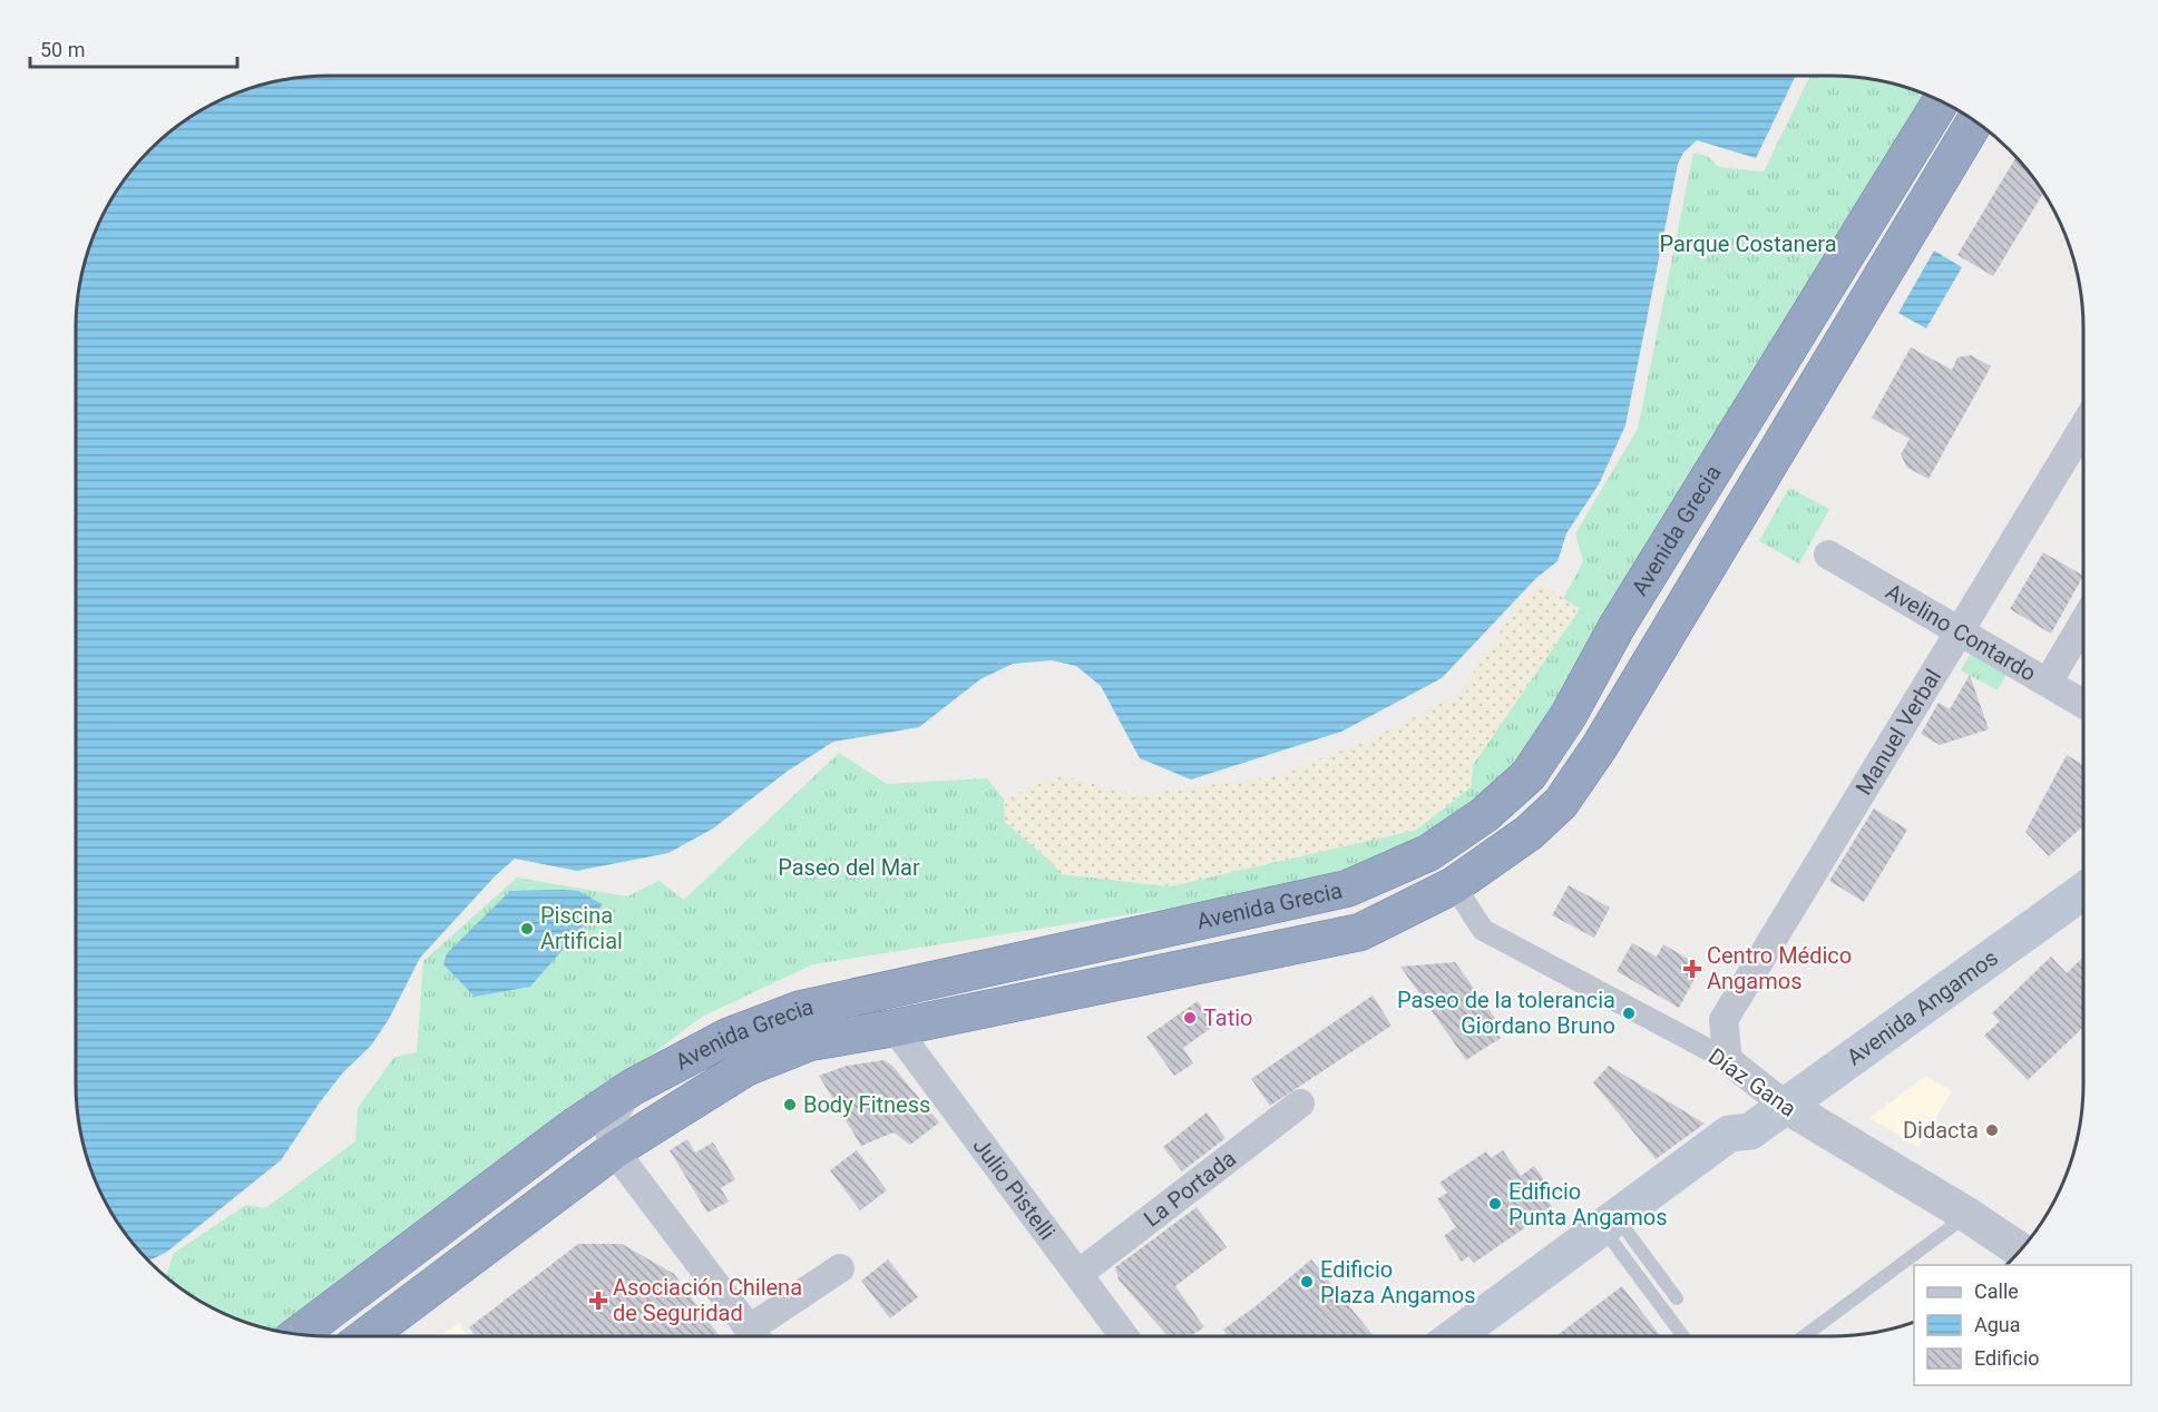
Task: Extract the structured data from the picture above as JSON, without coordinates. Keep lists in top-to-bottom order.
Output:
{
  "streets": {
    "highway": ["Avenida Grecia"],
    "main road": ["Avenida Angamos"],
    "street": [
      "Avelino Contardo",
      "Manuel Verbal",
      "Díaz Gana",
      "Julio Pistelli",
      "La Portada"
    ]
  },
  "crossings": [
    ["Avenida Grecia", "Díaz Gana"],
    ["Avenida Grecia", "Julio Pistelli"],
    ["Avelino Contardo", "Manuel Verbal"],
    ["Manuel Verbal", "Díaz Gana"],
    ["Avenida Angamos", "Díaz Gana"],
    ["Julio Pistelli", "La Portada"]
  ],
  "parks": ["Parque Costanera", "Paseo del Mar"],
  "places": {
    "other": [
      "Piscina Artificial",
      "Paseo de la tolerancia Giordano Bruno",
      "Tatio",
      "Body Fitness",
      "Didacta",
      "Edificio Punta Angamos",
      "Edificio Plaza Angamos"
    ],
    "health": ["Centro Médico Angamos", "Asociación Chilena de Seguridad"]
  },
  "legend": ["Calle", "Agua", "Edificio"],
  "scale_bar": "50 m"
}
